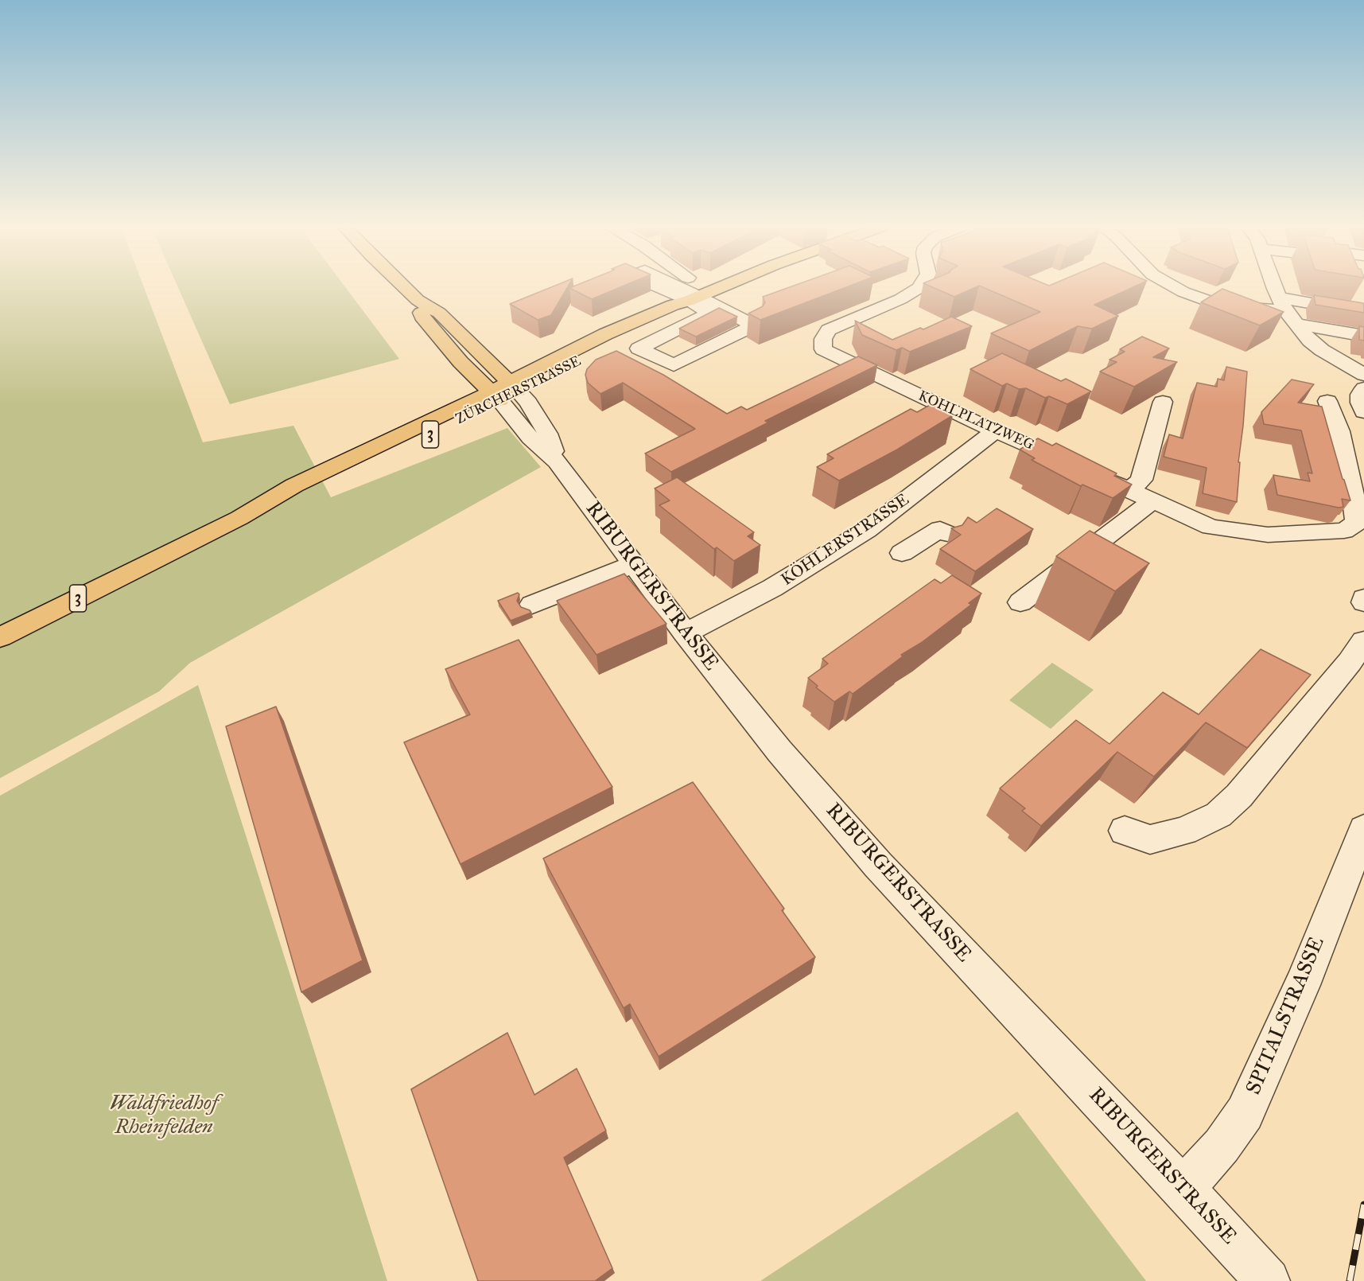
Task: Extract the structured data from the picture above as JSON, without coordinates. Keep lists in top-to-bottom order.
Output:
{
  "streets": {
    "main road": ["ZÜRCHERSTRASSE", "3", "RIBURGERSTRASSE"],
    "street": ["KOHLPLATZWEG", "KÖHLERSTRASSE", "SPITALSTRASSE"]
  },
  "crossings": [
    ["ZÜRCHERSTRASSE", "RIBURGERSTRASSE"],
    ["KOHLPLATZWEG", "KÖHLERSTRASSE"],
    ["KÖHLERSTRASSE", "RIBURGERSTRASSE"],
    ["RIBURGERSTRASSE", "SPITALSTRASSE"]
  ],
  "parks": ["Waldfriedhof Rheinfelden"]
}
